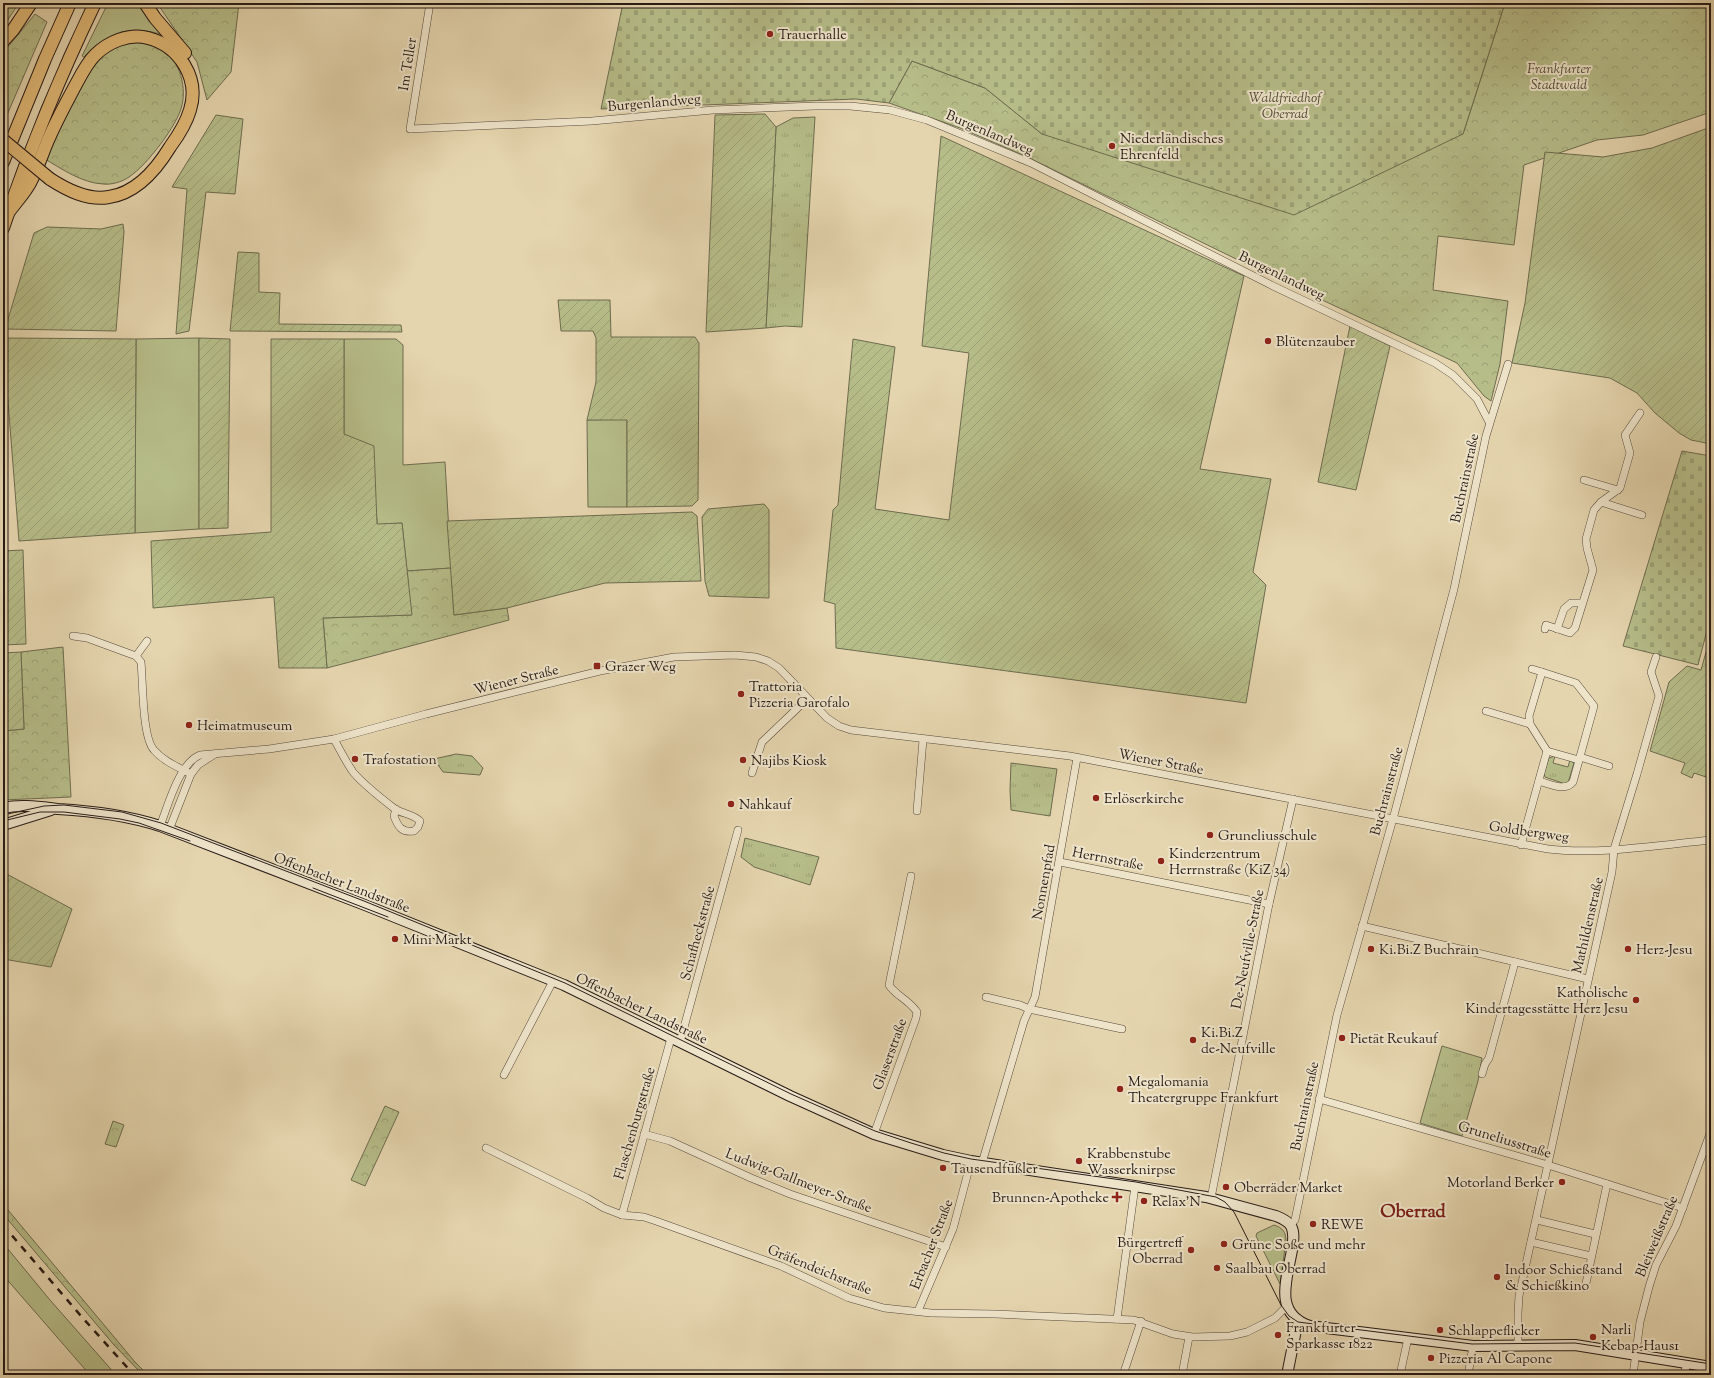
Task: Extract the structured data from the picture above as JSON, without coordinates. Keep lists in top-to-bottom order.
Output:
{
  "streets": {
    "main road": ["Offenbacher Landstraße"],
    "street": [
      "Im Teller",
      "Burgenlandweg",
      "Buchrainstraße",
      "Wiener Straße",
      "Goldbergweg",
      "Herrnstraße",
      "Nonnenpfad",
      "Mathildenstraße",
      "Schafheckstraße",
      "De-Neufville-Straße",
      "Glaserstraße",
      "Flaschenburgstraße",
      "Gruneliusstraße",
      "Ludwig-Gallmeyer-Straße",
      "Bleiweißstraße",
      "Erbacher Straße",
      "Gräfendeichstraße"
    ]
  },
  "crossings": [
    ["Im Teller", "Burgenlandweg"],
    ["Burgenlandweg", "Buchrainstraße"],
    ["Buchrainstraße", "Wiener Straße"],
    ["Buchrainstraße", "Goldbergweg"],
    ["Buchrainstraße", "Offenbacher Landstraße"],
    ["Buchrainstraße", "Gruneliusstraße"],
    ["Wiener Straße", "Goldbergweg"],
    ["Wiener Straße", "Offenbacher Landstraße"],
    ["Wiener Straße", "Nonnenpfad"],
    ["Wiener Straße", "De-Neufville-Straße"],
    ["Goldbergweg", "Mathildenstraße"],
    ["Herrnstraße", "Nonnenpfad"],
    ["Herrnstraße", "De-Neufville-Straße"],
    ["Offenbacher Landstraße", "Nonnenpfad"],
    ["Offenbacher Landstraße", "Schafheckstraße"],
    ["Offenbacher Landstraße", "De-Neufville-Straße"],
    ["Offenbacher Landstraße", "Glaserstraße"],
    ["Offenbacher Landstraße", "Flaschenburgstraße"],
    ["Offenbacher Landstraße", "Erbacher Straße"],
    ["Mathildenstraße", "Gruneliusstraße"],
    ["Flaschenburgstraße", "Ludwig-Gallmeyer-Straße"],
    ["Flaschenburgstraße", "Gräfendeichstraße"],
    ["Gruneliusstraße", "Bleiweißstraße"],
    ["Ludwig-Gallmeyer-Straße", "Erbacher Straße"],
    ["Erbacher Straße", "Gräfendeichstraße"]
  ],
  "districts": ["Oberrad"],
  "parks": ["Frankfurter Stadtwald", "Waldfriedhof Oberrad"],
  "places": {
    "other": [
      "Trauerhalle",
      "Niederländisches Ehrenfeld",
      "Blütenzauber",
      "Trattoria Pizzeria Garofalo",
      "Heimatmuseum",
      "Trafostation",
      "Najibs Kiosk",
      "Erlöserkirche",
      "Nahkauf",
      "Gruneliusschule",
      "Kinderzentrum Herrnstraße (KiZ 34)",
      "Mini Markt",
      "Ki.Bi.Z Buchrain",
      "Herz-Jesu",
      "Katholische Kindertagesstätte Herz Jesu",
      "Pietät Reukauf",
      "Ki.Bi.Z de-Neufville",
      "Megalomania Theatergruppe Frankfurt",
      "Krabbenstube Wasserknirpse",
      "Tausendfüßler",
      "Motorland Berker",
      "Oberräder Market",
      "Relax'N",
      "REWE",
      "Grüne Soße und mehr",
      "Bürgertreff Oberrad",
      "Saalbau Oberrad",
      "Indoor Schießstand & Schießkino",
      "Schlappeflicker",
      "Frankfurter Sparkasse 1822",
      "Narli Kebap-Haus1",
      "Pizzeria Al Capone"
    ],
    "transit": ["Grazer Weg"],
    "health": ["Brunnen-Apotheke"]
  }
}
